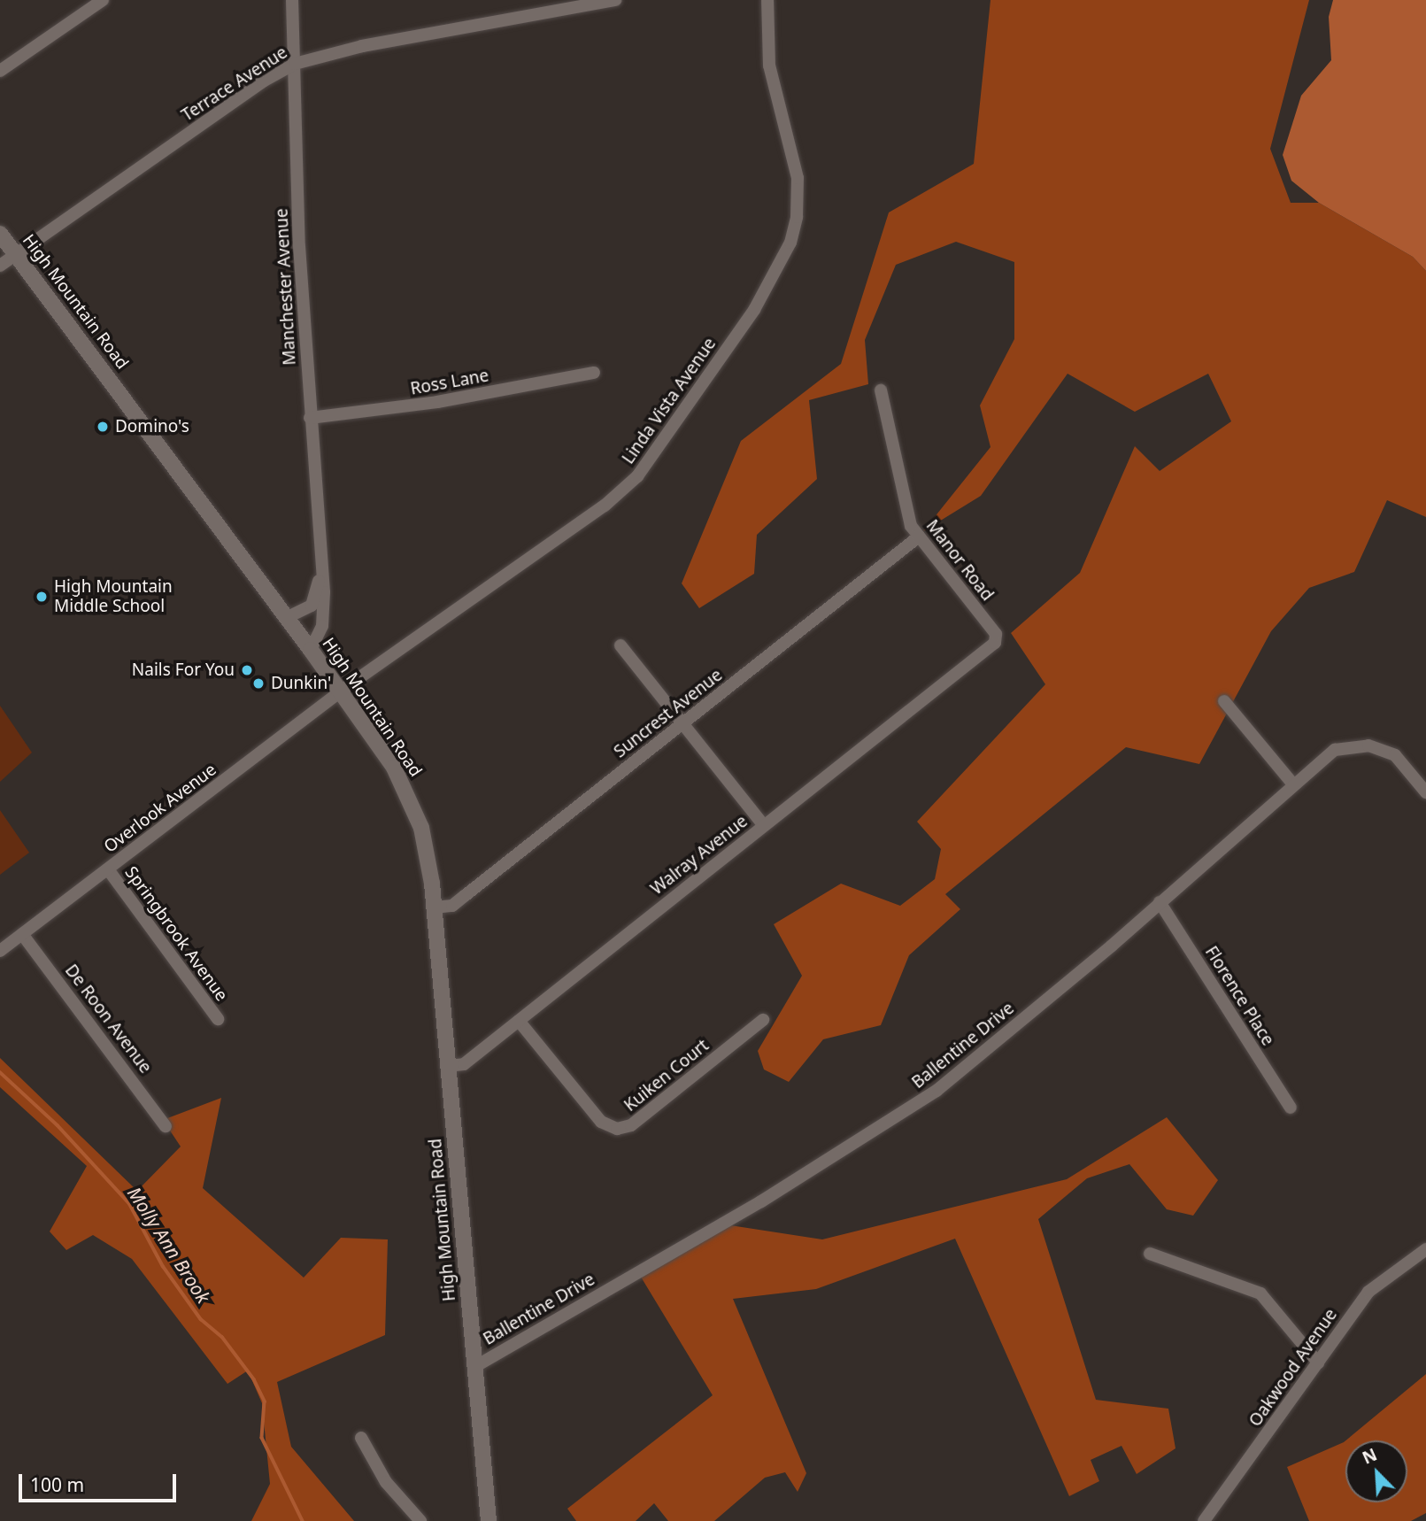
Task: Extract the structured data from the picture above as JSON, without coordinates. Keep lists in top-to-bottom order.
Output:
{
  "streets": {
    "street": [
      "Terrace Avenue",
      "Manchester Avenue",
      "High Mountain Road",
      "Ross Lane",
      "Linda Vista Avenue",
      "Manor Road",
      "Suncrest Avenue",
      "Overlook Avenue",
      "Walray Avenue",
      "Springbrook Avenue",
      "Florence Place",
      "De Roon Avenue",
      "Ballentine Drive",
      "Kuiken Court",
      "Oakwood Avenue"
    ]
  },
  "crossings": [
    ["Terrace Avenue", "Manchester Avenue"],
    ["Terrace Avenue", "High Mountain Road"],
    ["Manchester Avenue", "High Mountain Road"],
    ["Manchester Avenue", "Ross Lane"],
    ["High Mountain Road", "Linda Vista Avenue"],
    ["High Mountain Road", "Suncrest Avenue"],
    ["High Mountain Road", "Overlook Avenue"],
    ["High Mountain Road", "Walray Avenue"],
    ["High Mountain Road", "Ballentine Drive"],
    ["Linda Vista Avenue", "Overlook Avenue"],
    ["Manor Road", "Suncrest Avenue"],
    ["Manor Road", "Walray Avenue"],
    ["Overlook Avenue", "Springbrook Avenue"],
    ["Overlook Avenue", "De Roon Avenue"],
    ["Walray Avenue", "Kuiken Court"],
    ["Florence Place", "Ballentine Drive"]
  ],
  "water": ["Molly Ann Brook"],
  "places": [
    "Domino's",
    "High Mountain Middle School",
    "Nails For You",
    "Dunkin'"
  ],
  "scale_bar": "100 m",
  "north": "top left"
}
